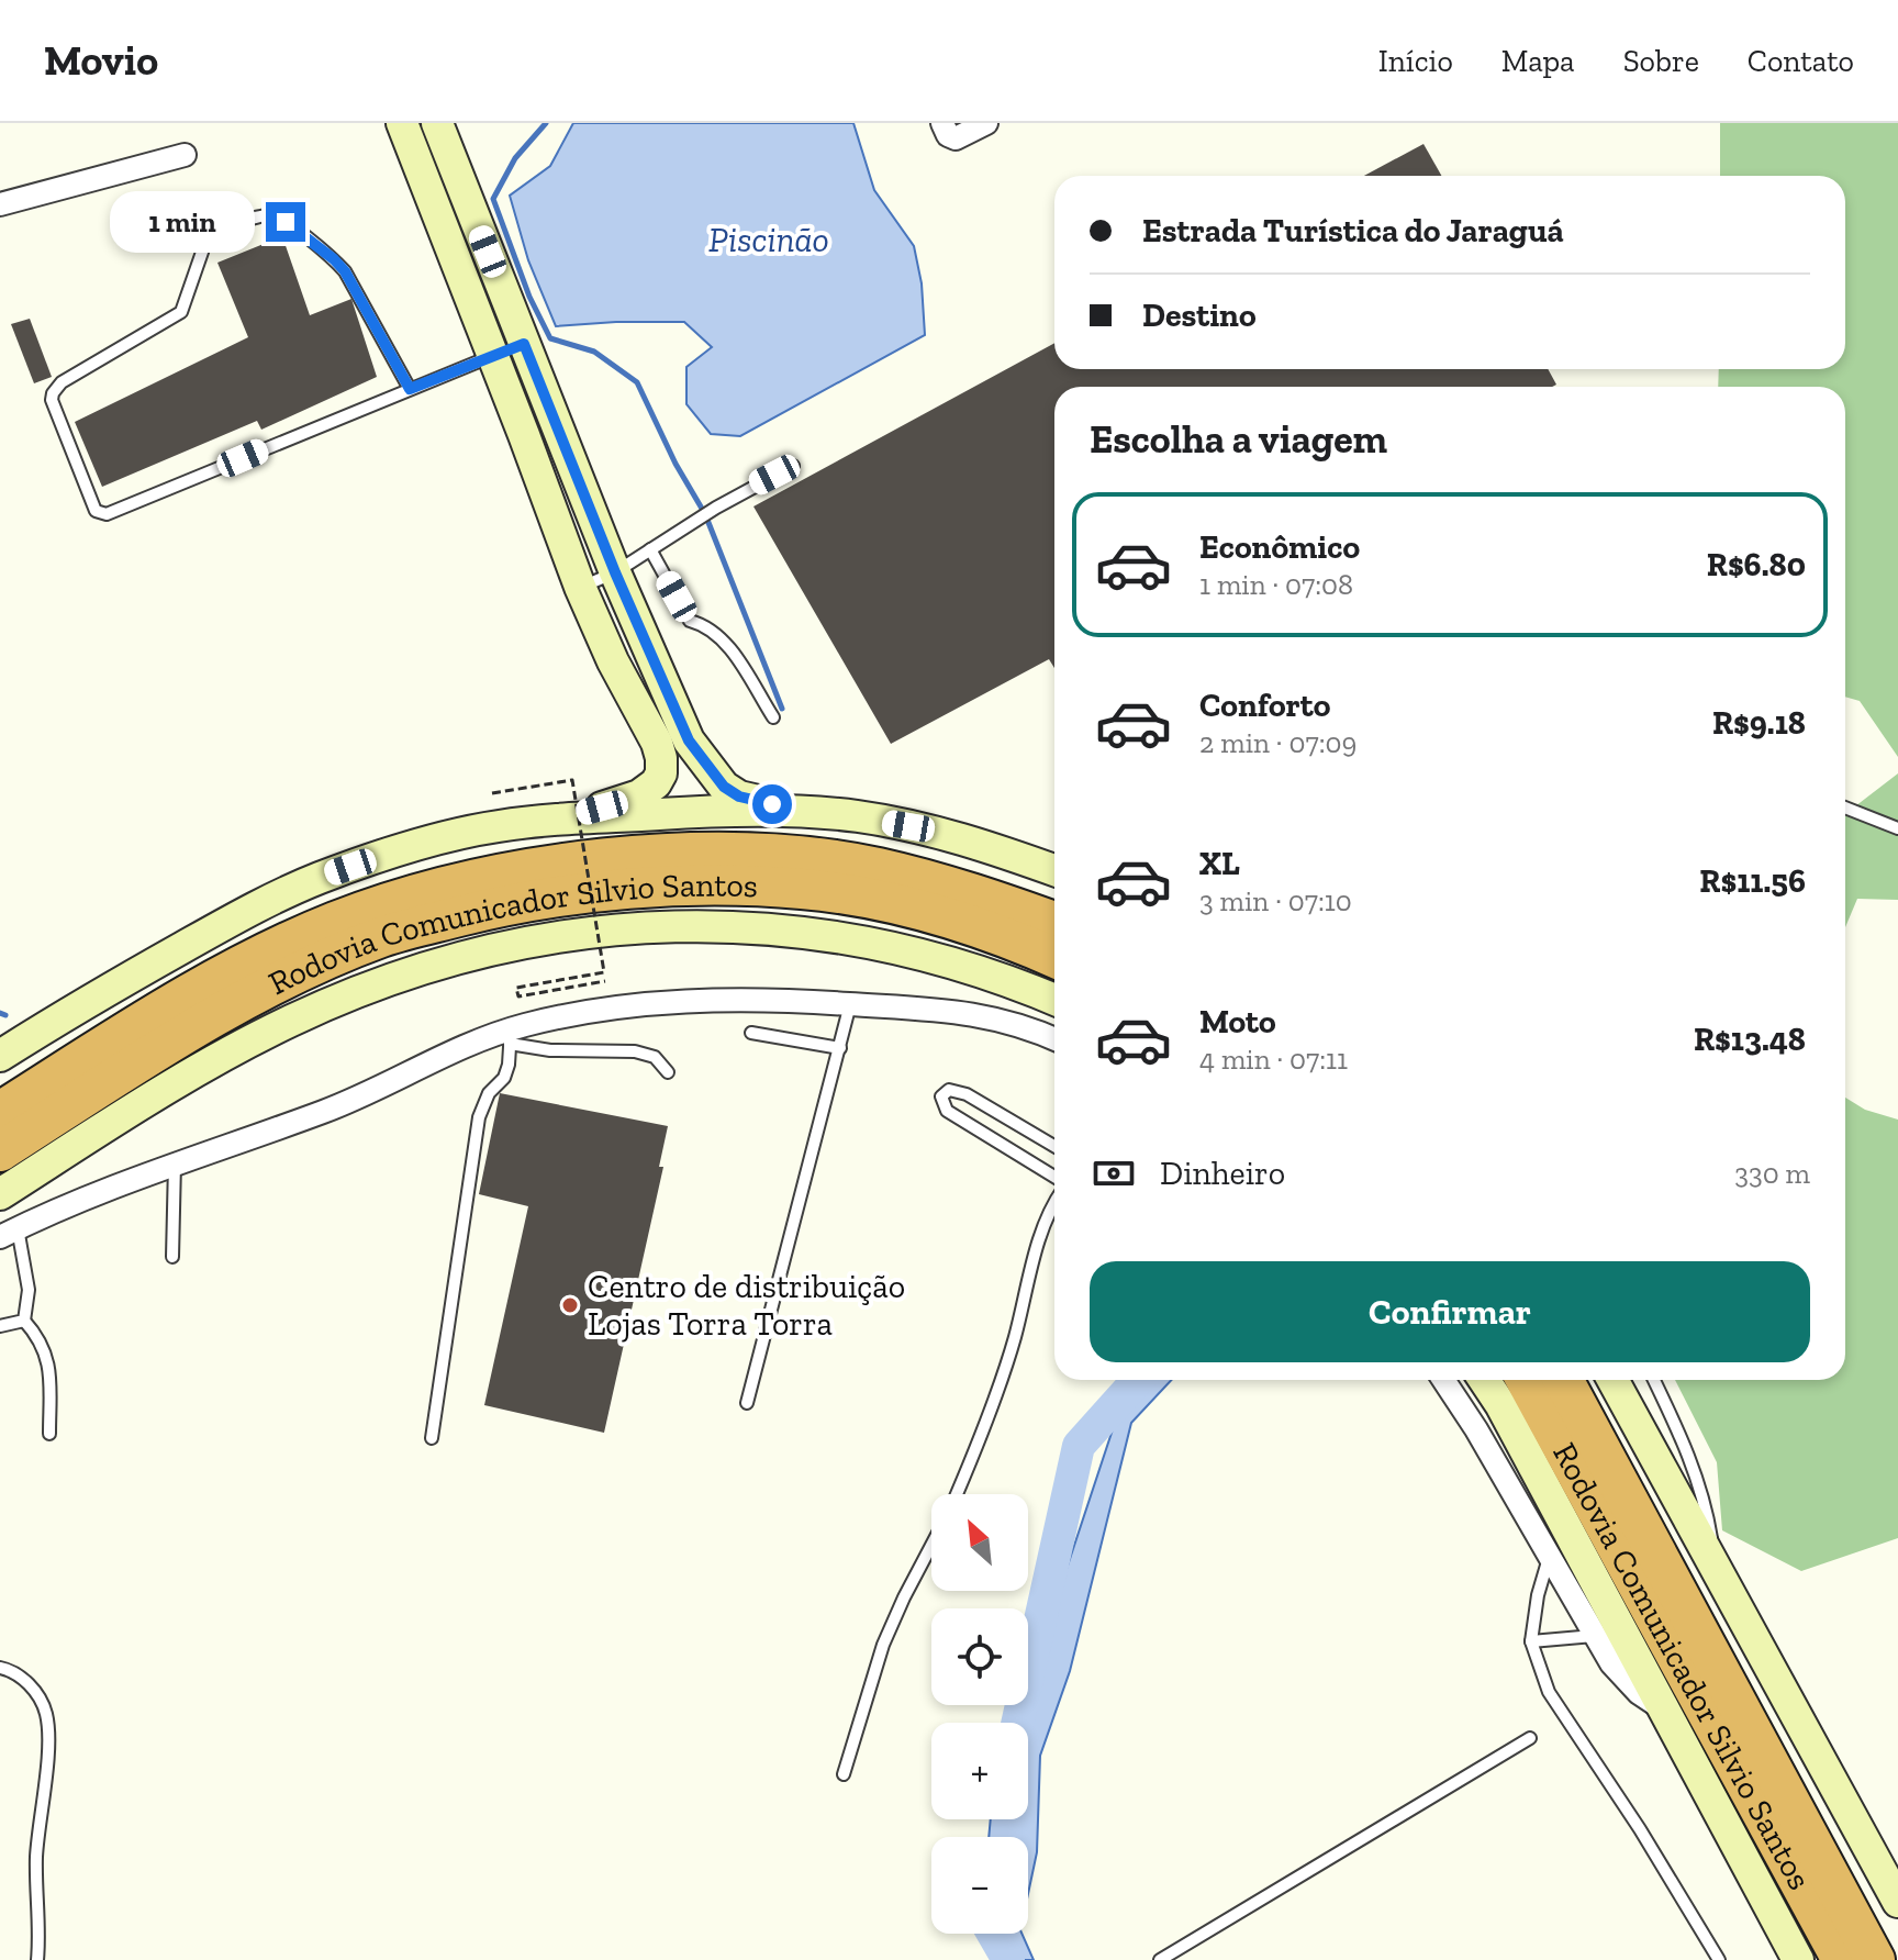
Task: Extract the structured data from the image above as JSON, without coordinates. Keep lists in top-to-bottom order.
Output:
{
  "streets": {
    "highway": ["Rodovia Comunicador Silvio Santos"]
  },
  "water": ["Piscinão"],
  "places": ["Centro de distribuição Lojas Torra Torra"],
  "north": "top left",
  "page": {
    "header": "Movio",
    "nav": [
      "Início",
      "Mapa",
      "Sobre",
      "Contato"
    ],
    "banner": ["Estrada Turística do Jaraguá", "Destino"],
    "bubble": "1 min",
    "heading": "Escolha a viagem",
    "list": [
      {
        "name": "Econômico",
        "note": "1 min · 07:08",
        "value": "R$6.80"
      },
      {
        "name": "Conforto",
        "note": "2 min · 07:09",
        "value": "R$9.18"
      },
      {
        "name": "XL",
        "note": "3 min · 07:10",
        "value": "R$11.56"
      },
      {
        "name": "Moto",
        "note": "4 min · 07:11",
        "value": "R$13.48"
      }
    ],
    "pay": ["Dinheiro", "330 m"],
    "buttons": "Confirmar",
    "map_buttons": ["+", "−"]
  }
}
